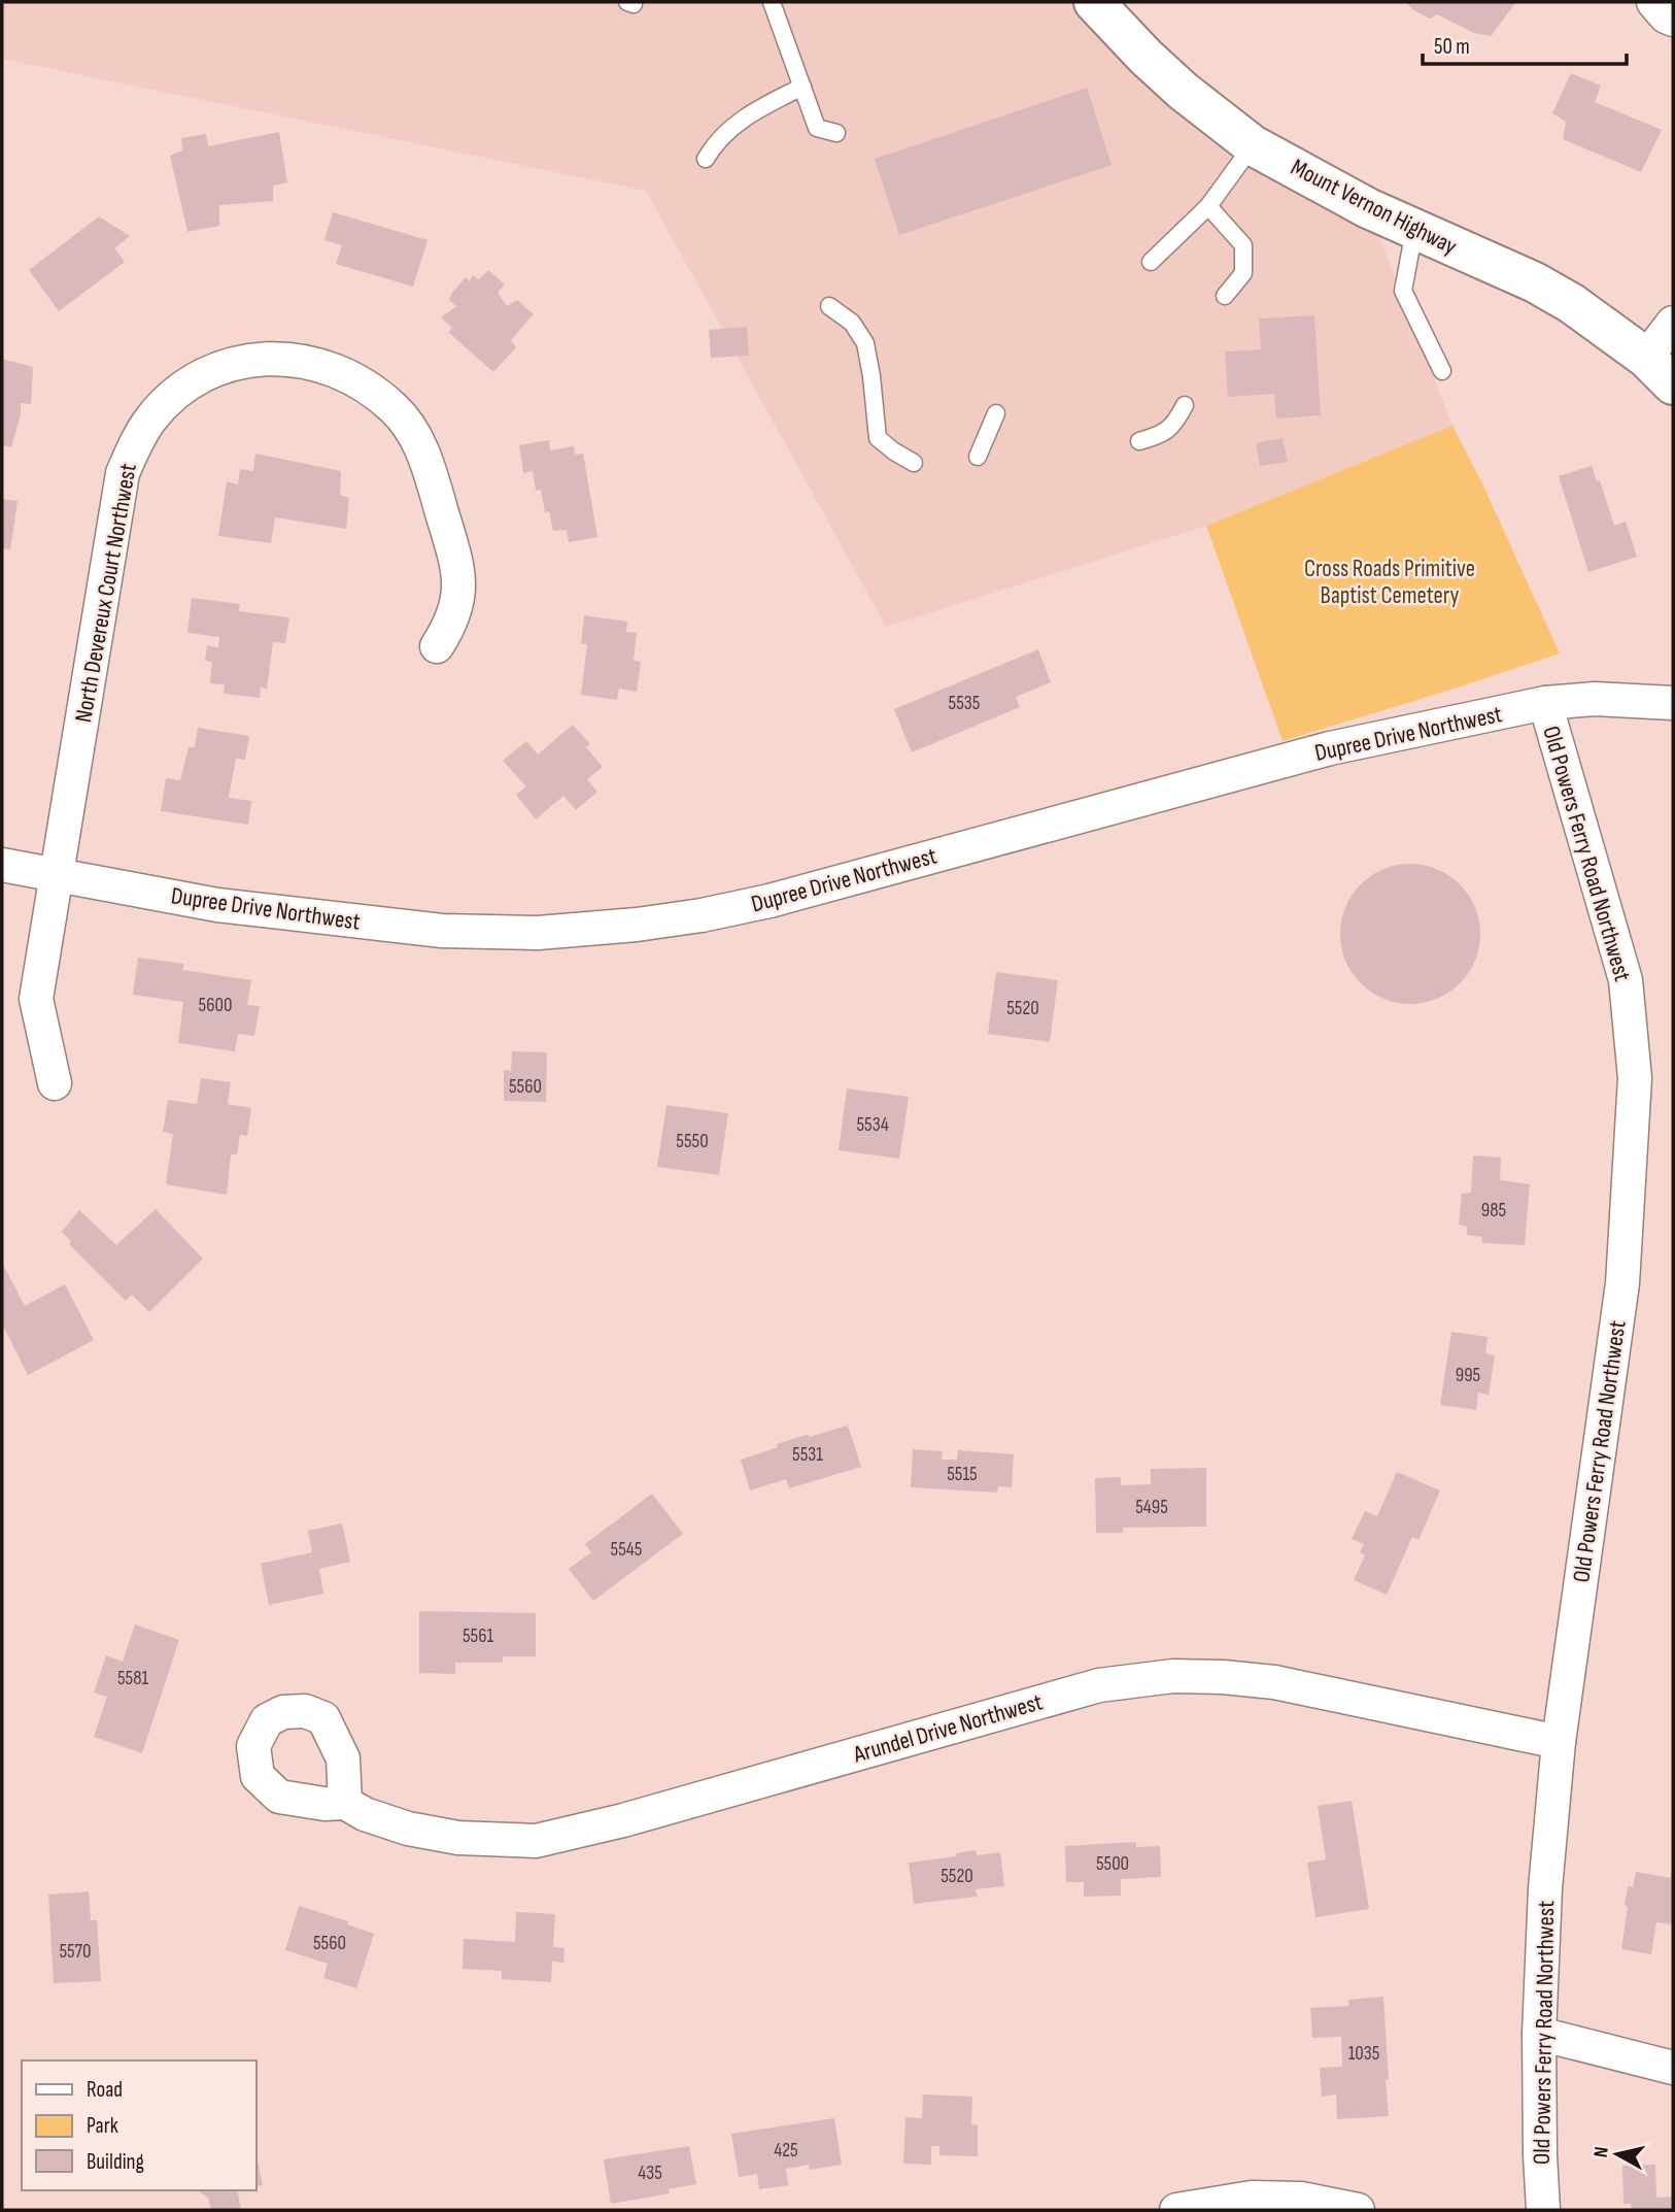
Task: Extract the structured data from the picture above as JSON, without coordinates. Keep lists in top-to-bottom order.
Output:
{
  "streets": {
    "street": [
      "Mount Vernon Highway",
      "North Devereux Court Northwest",
      "Dupree Drive Northwest",
      "Old Powers Ferry Road Northwest",
      "Arundel Drive Northwest"
    ]
  },
  "crossings": [
    ["North Devereux Court Northwest", "Dupree Drive Northwest"],
    ["Dupree Drive Northwest", "Old Powers Ferry Road Northwest"],
    ["Old Powers Ferry Road Northwest", "Arundel Drive Northwest"]
  ],
  "parks": ["Cross Roads Primitive Baptist Cemetery"],
  "house_numbers": [
    "5535",
    "5600",
    "5520",
    "5560",
    "5534",
    "5550",
    "985",
    "995",
    "5531",
    "5515",
    "5495",
    "5545",
    "5561",
    "5581",
    "5500",
    "5520",
    "5560",
    "5570",
    "1035",
    "425",
    "435"
  ],
  "legend": ["Road", "Park", "Building"],
  "scale_bar": "50 m",
  "north": "left"
}
